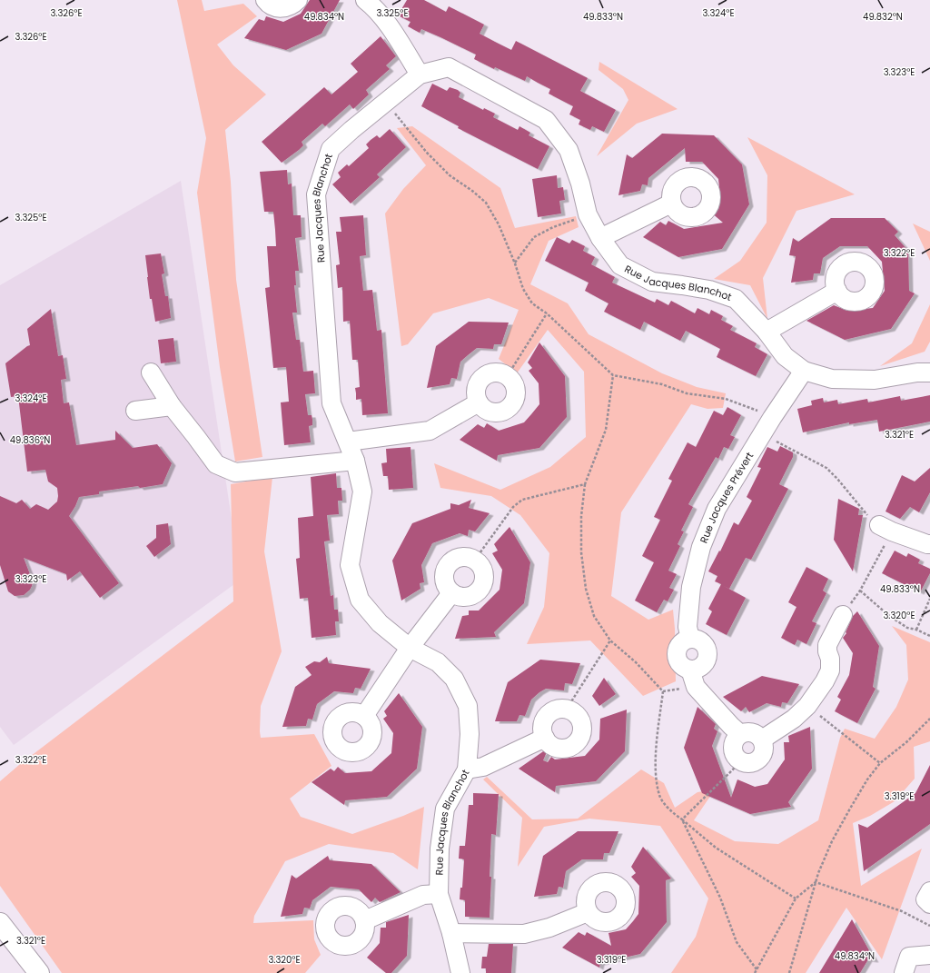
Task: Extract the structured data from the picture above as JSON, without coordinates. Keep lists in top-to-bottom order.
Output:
{
  "streets": {
    "street": ["Rue Jacques Blanchot", "Rue Jacques Prévert"]
  },
  "crossings": [
    ["Rue Jacques Blanchot", "Rue Jacques Prévert"]
  ],
  "coordinates": [
    "3.326°E",
    "3.325°E",
    "3.324°E",
    "49.834°N",
    "49.833°N",
    "49.832°N",
    "3.323°E",
    "3.322°E",
    "3.321°E",
    "49.836°N",
    "3.320°E",
    "3.319°E"
  ]
}
